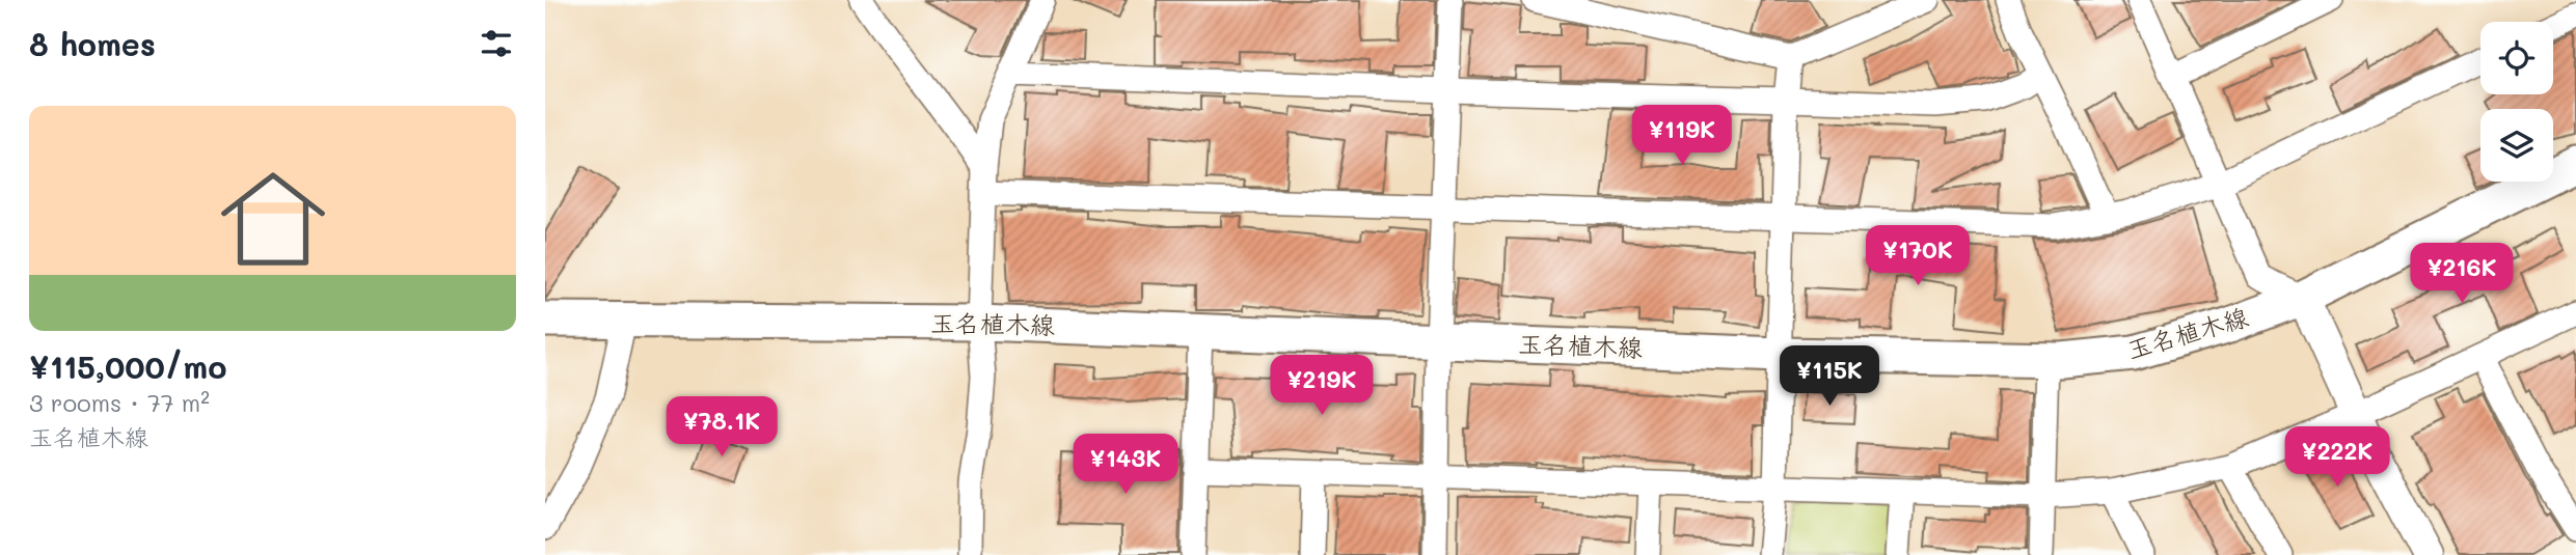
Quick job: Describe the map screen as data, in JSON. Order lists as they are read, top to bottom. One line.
{"streets":{"main road":["玉名植木線"]},"page":{"heading":"8 homes","list":[{"name":"¥115,000/mo","note":"3 rooms · 77 m² · 玉名植木線"}],"price":["¥119K","¥170K","¥216K","¥115K","¥219K","¥78.1K","¥222K","¥143K"]}}
